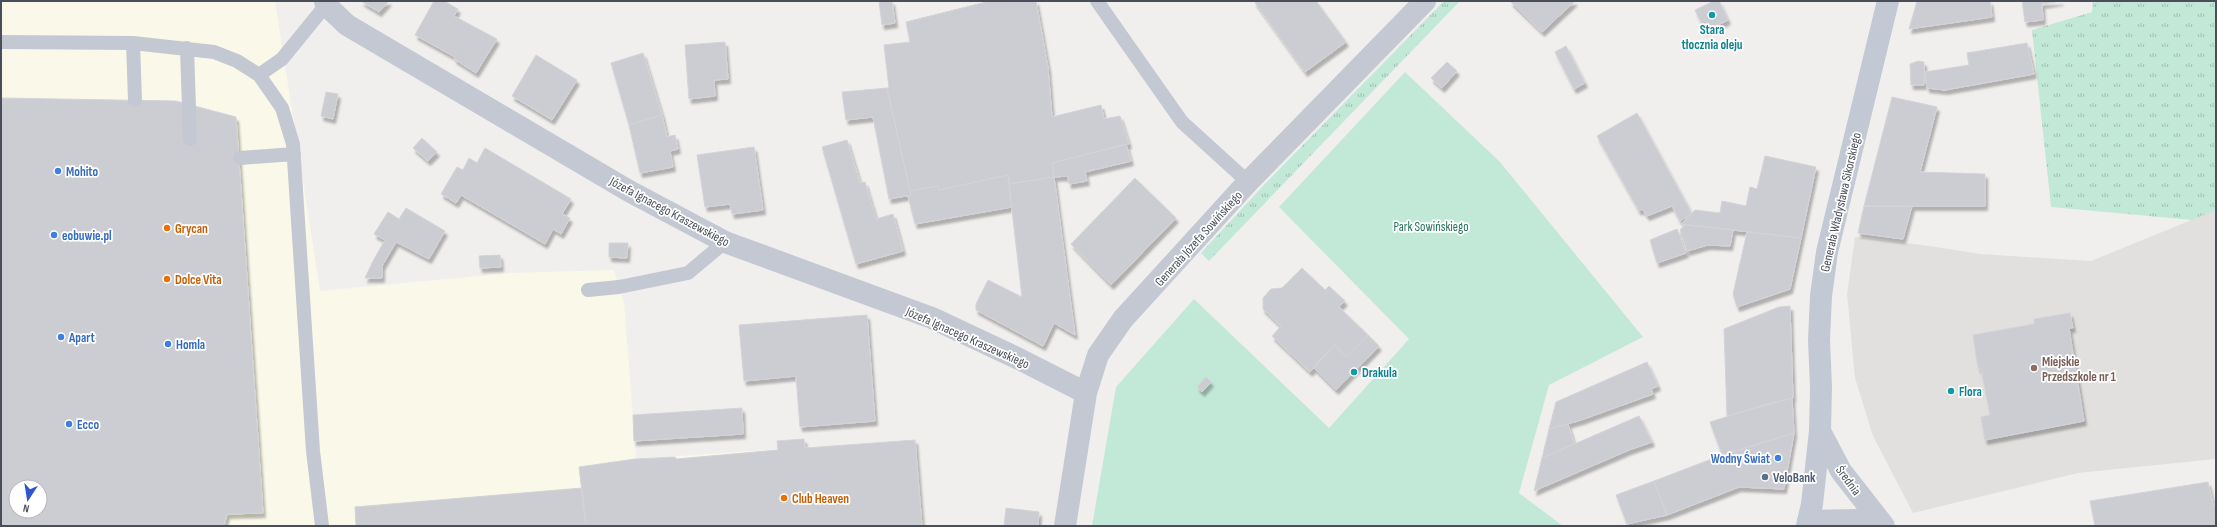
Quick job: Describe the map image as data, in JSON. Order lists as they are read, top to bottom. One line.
{"streets":{"main road":["Generała Władysława Sikorskiego"],"street":["Józefa Ignacego Kraszewskiego","Generała Józefa Sowińskiego","Średnia"]},"crossings":[["Generała Władysława Sikorskiego","Średnia"],["Józefa Ignacego Kraszewskiego","Generała Józefa Sowińskiego"]],"parks":["Park Sowińskiego"],"places":["Stara tłocznia oleju","Mohito","Grycan","eobuwie.pl","Dolce Vita","Apart","Homla","Miejskie Przedszkole nr 1","Drakula","Flora","Ecco","Wodny Świat","VeloBank","Club Heaven"],"north":"bottom"}
